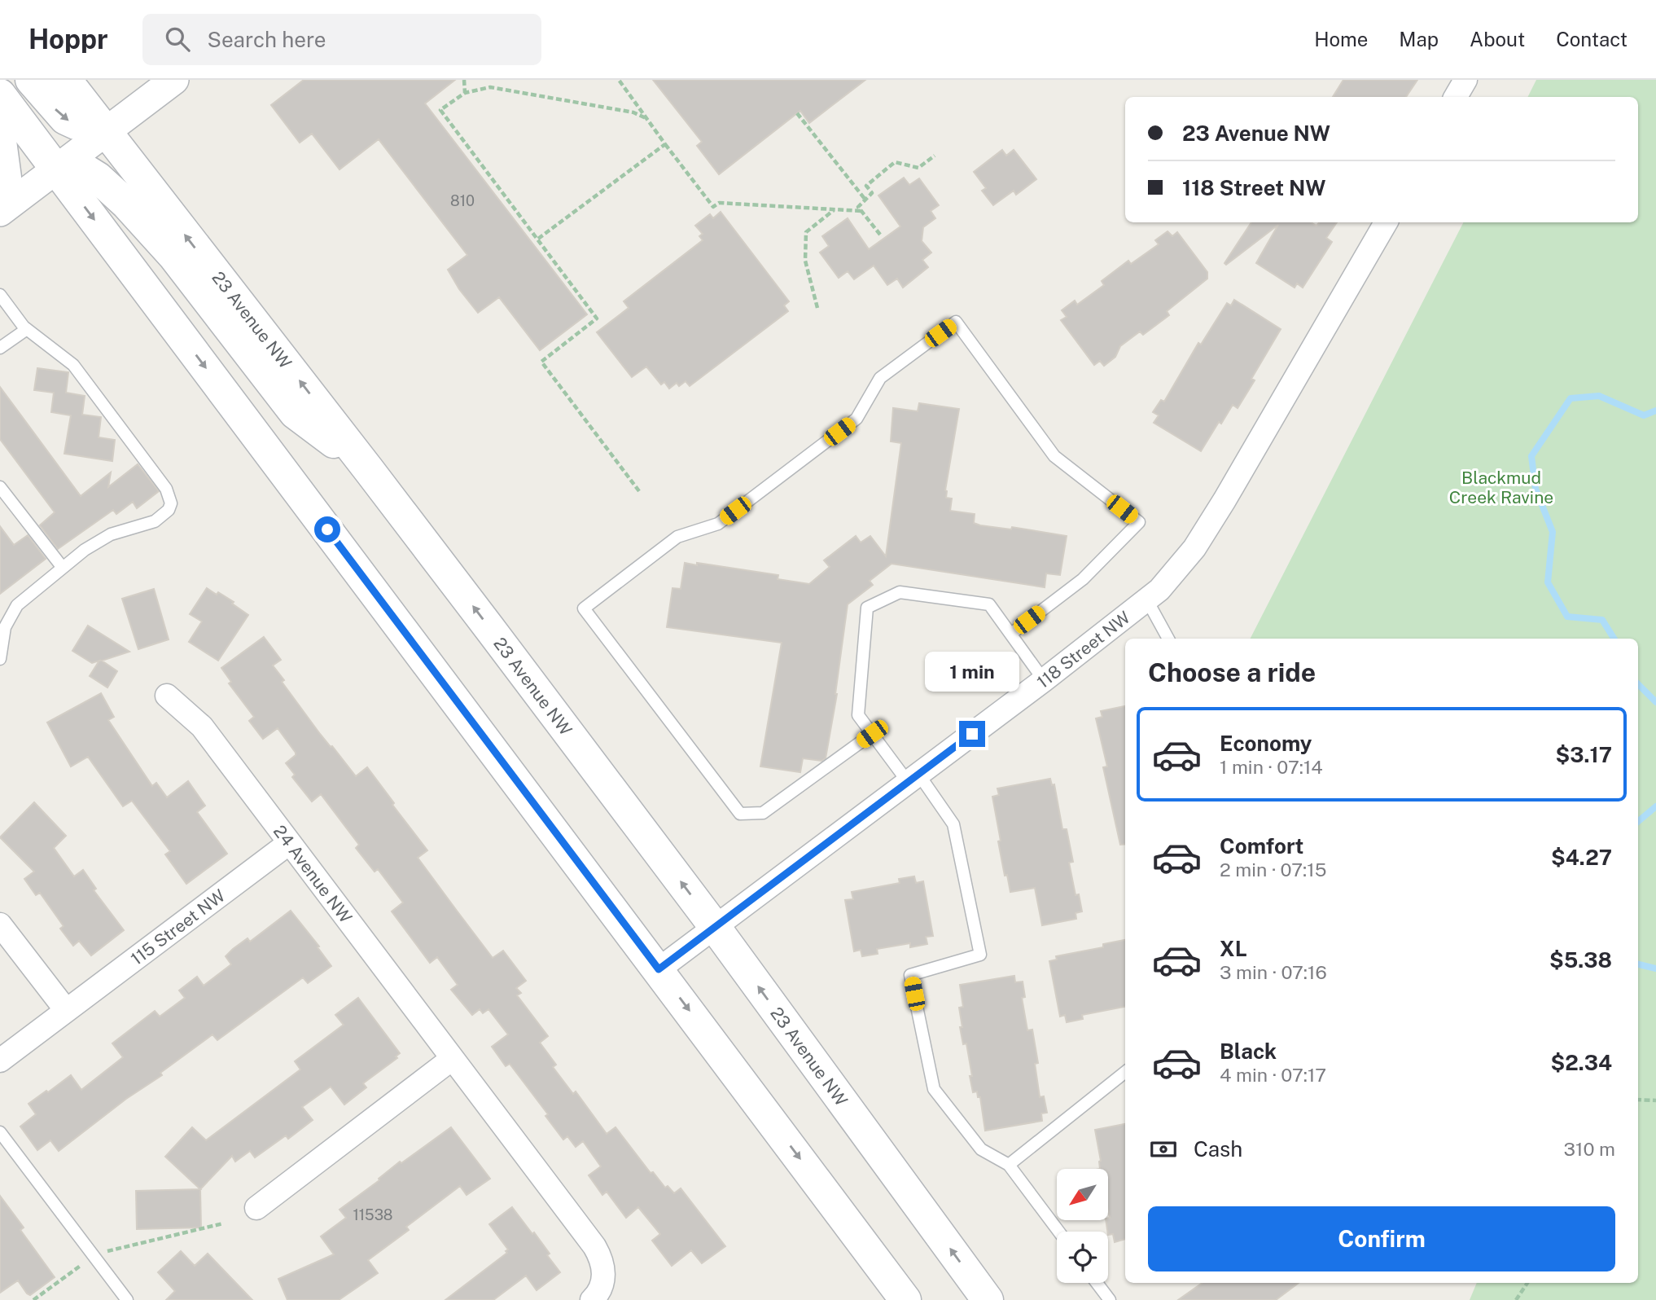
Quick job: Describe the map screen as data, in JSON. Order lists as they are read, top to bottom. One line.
{"streets":{"main road":["23 Avenue NW"],"street":["118 Street NW","24 Avenue NW","115 Street NW"]},"crossings":[["23 Avenue NW","118 Street NW"],["24 Avenue NW","115 Street NW"]],"parks":["Blackmud Creek Ravine"],"house_numbers":["810","11538"],"north":"bottom left","page":{"header":"Hoppr","search":"Search here","nav":["Home","Map","About","Contact"],"banner":["23 Avenue NW","118 Street NW"],"heading":"Choose a ride","bubble":"1 min","list":[{"name":"Economy","note":"1 min · 07:14","value":"$3.17"},{"name":"Comfort","note":"2 min · 07:15","value":"$4.27"},{"name":"XL","note":"3 min · 07:16","value":"$5.38"},{"name":"Black","note":"4 min · 07:17","value":"$2.34"}],"pay":["Cash","310 m"],"buttons":"Confirm"}}
